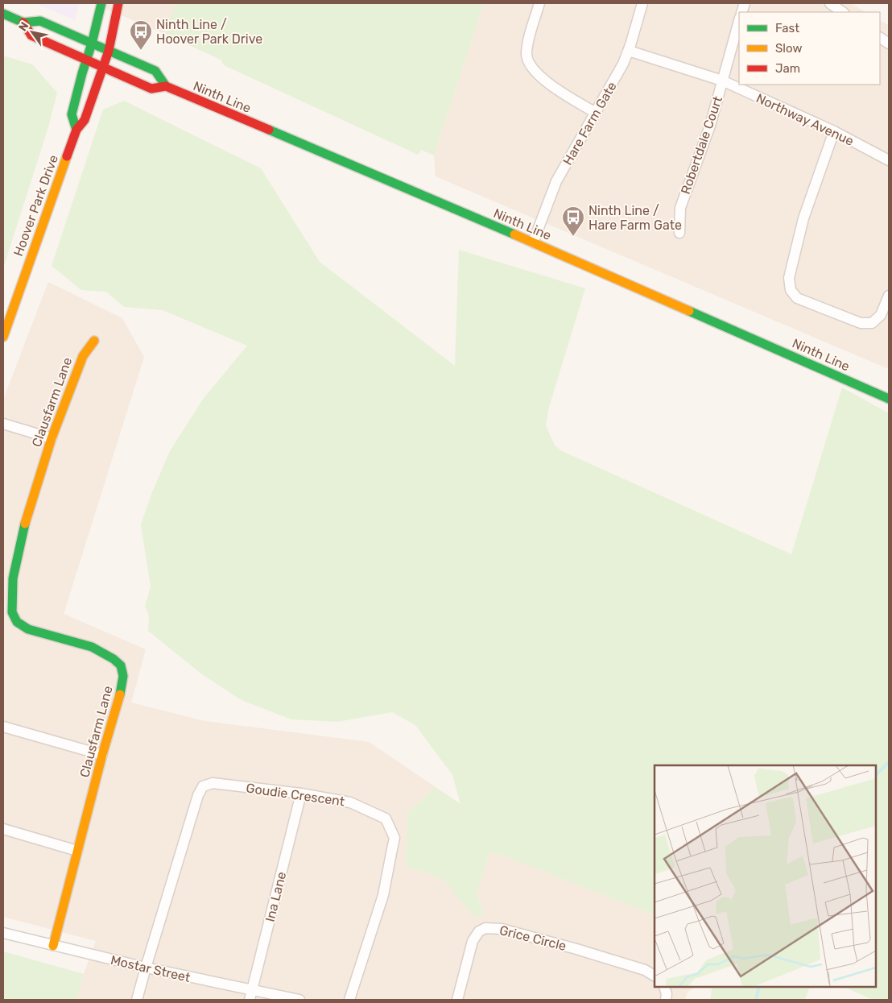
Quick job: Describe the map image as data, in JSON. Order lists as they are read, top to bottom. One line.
{"streets":{"street":["Ninth Line","Northway Avenue","Hare Farm Gate","Robertdale Court","Hoover Park Drive","Clausfarm Lane","Goudie Crescent","Ina Lane","Grice Circle","Mostar Street"]},"crossings":[["Ninth Line","Hare Farm Gate"],["Ninth Line","Hoover Park Drive"],["Northway Avenue","Hare Farm Gate"],["Northway Avenue","Robertdale Court"],["Clausfarm Lane","Mostar Street"],["Goudie Crescent","Ina Lane"],["Goudie Crescent","Mostar Street"],["Ina Lane","Mostar Street"]],"places":{"bus stop":["Ninth Line / Hoover Park Drive","Ninth Line / Hare Farm Gate"]},"legend":["Fast","Slow","Jam"],"north":"top left"}
